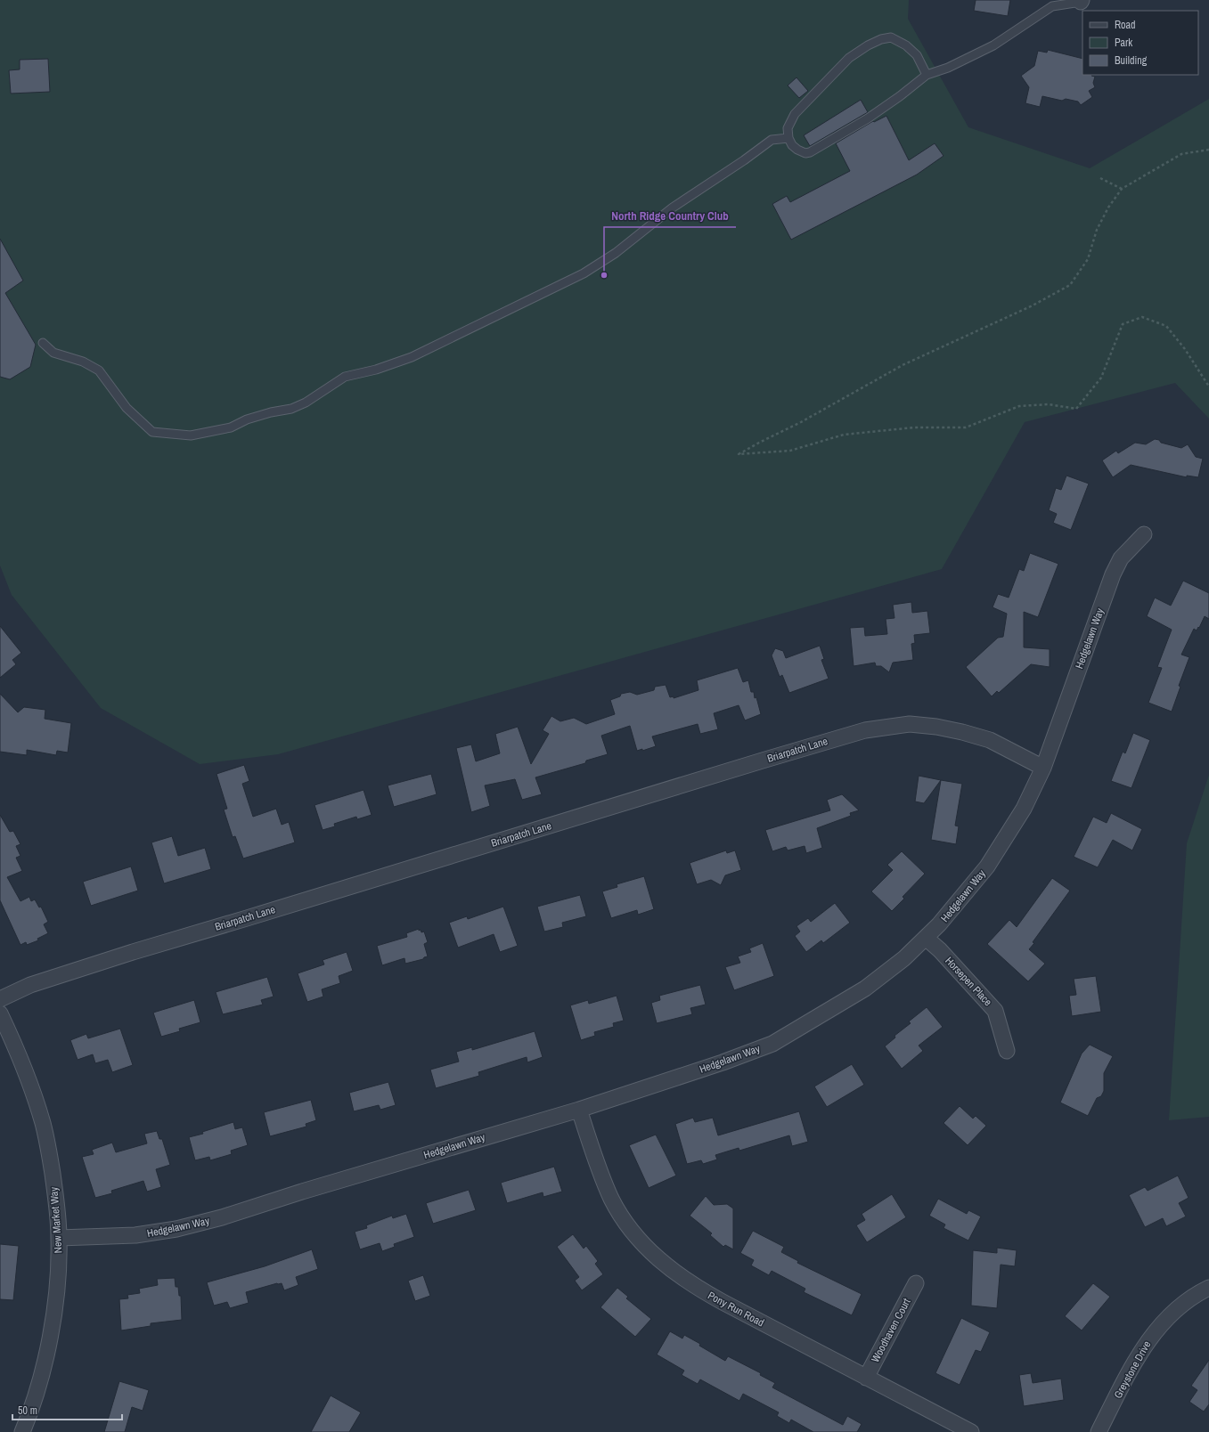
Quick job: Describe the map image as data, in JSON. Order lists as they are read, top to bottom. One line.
{"streets":{"street":["Hedgelawn Way","Briarpatch Lane","Horsepen Place","New Market Way","Pony Run Road","Woodhaven Court","Greystone Drive"]},"crossings":[["Hedgelawn Way","Briarpatch Lane"],["Hedgelawn Way","Horsepen Place"],["Hedgelawn Way","New Market Way"],["Hedgelawn Way","Pony Run Road"],["Pony Run Road","Woodhaven Court"]],"places":["North Ridge Country Club"],"legend":["Road","Park","Building"],"scale_bar":"50 m"}
